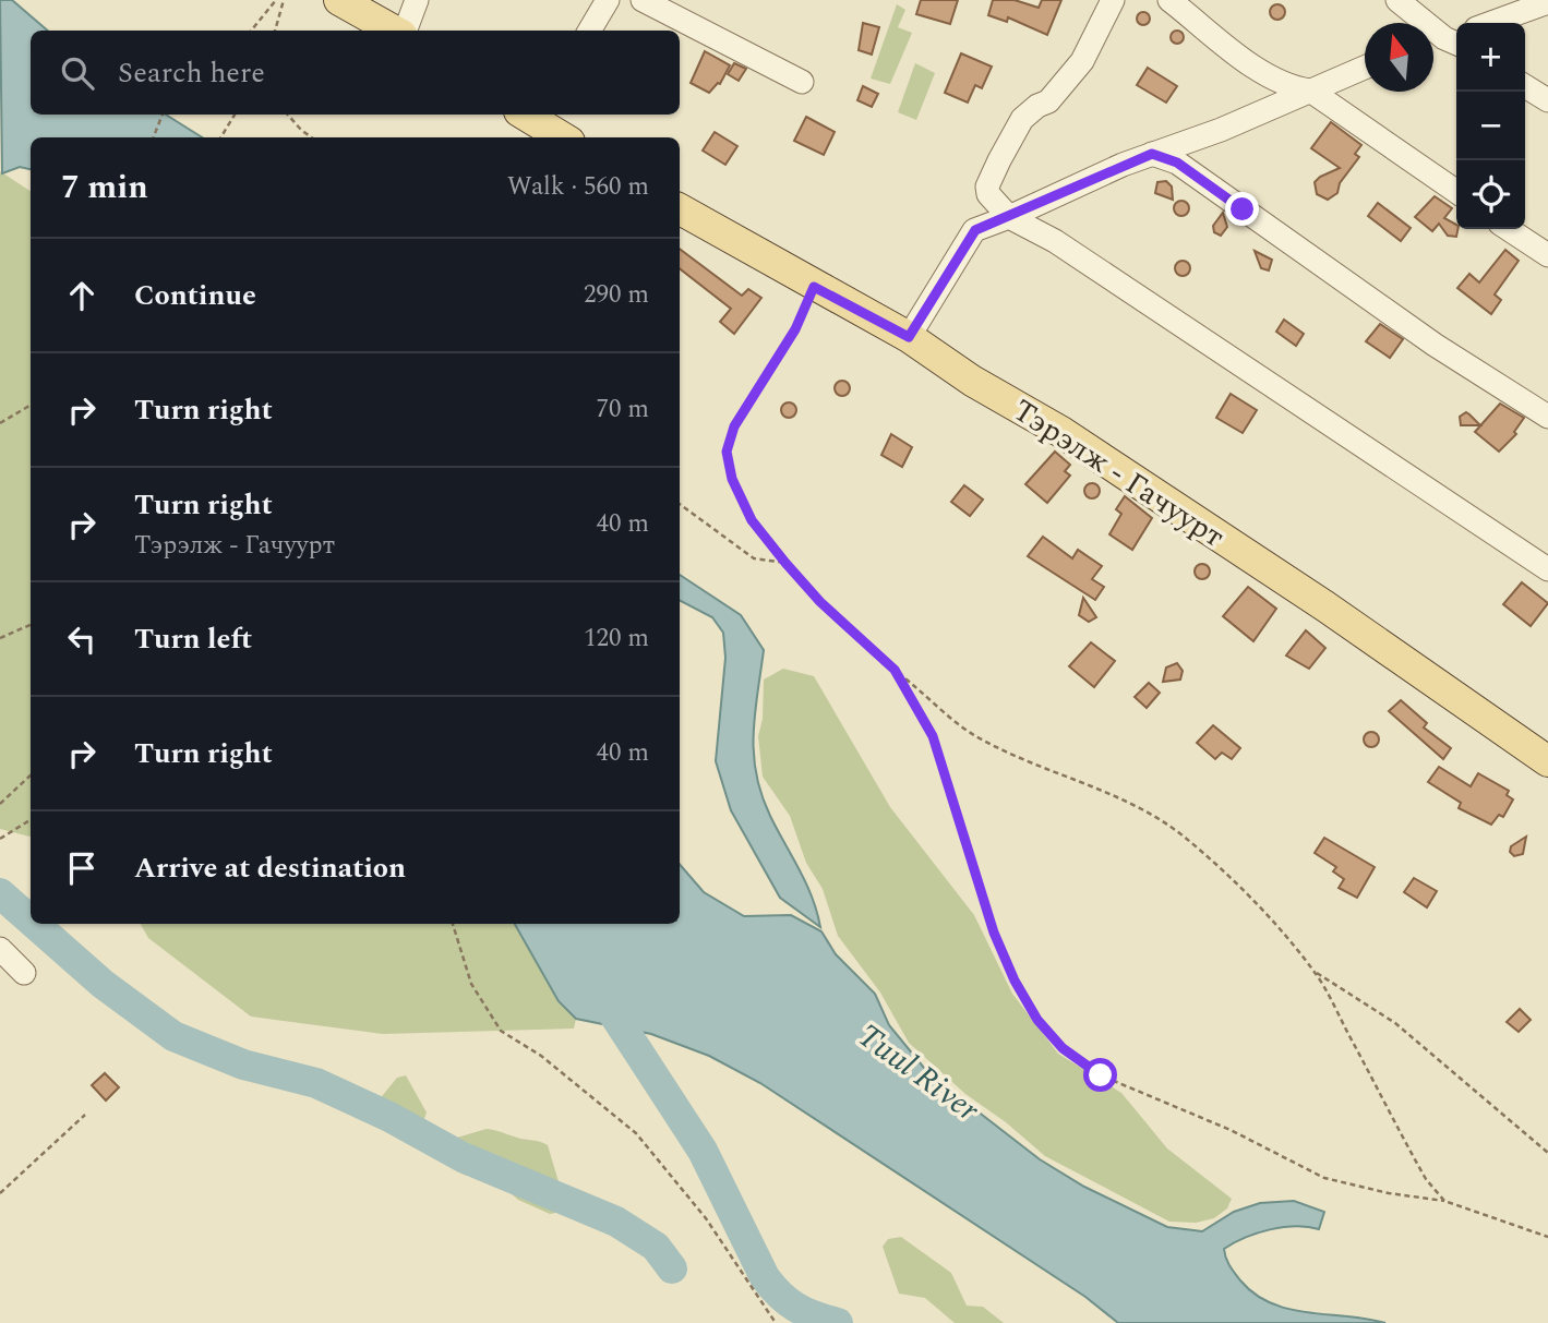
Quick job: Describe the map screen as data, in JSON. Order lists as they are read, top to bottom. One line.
{"streets":{"main road":["Тэрэлж - Гачуурт"]},"water":["Tuul River"],"north":"top","page":{"map_buttons":["+","−"],"search":"Search here","heading":["7 min","Walk · 560 m"],"list":[["Continue","290 m"],["Turn right","70 m"],["Turn right","Тэрэлж - Гачуурт","40 m"],["Turn left","120 m"],["Turn right","40 m"],"Arrive at destination"]}}
